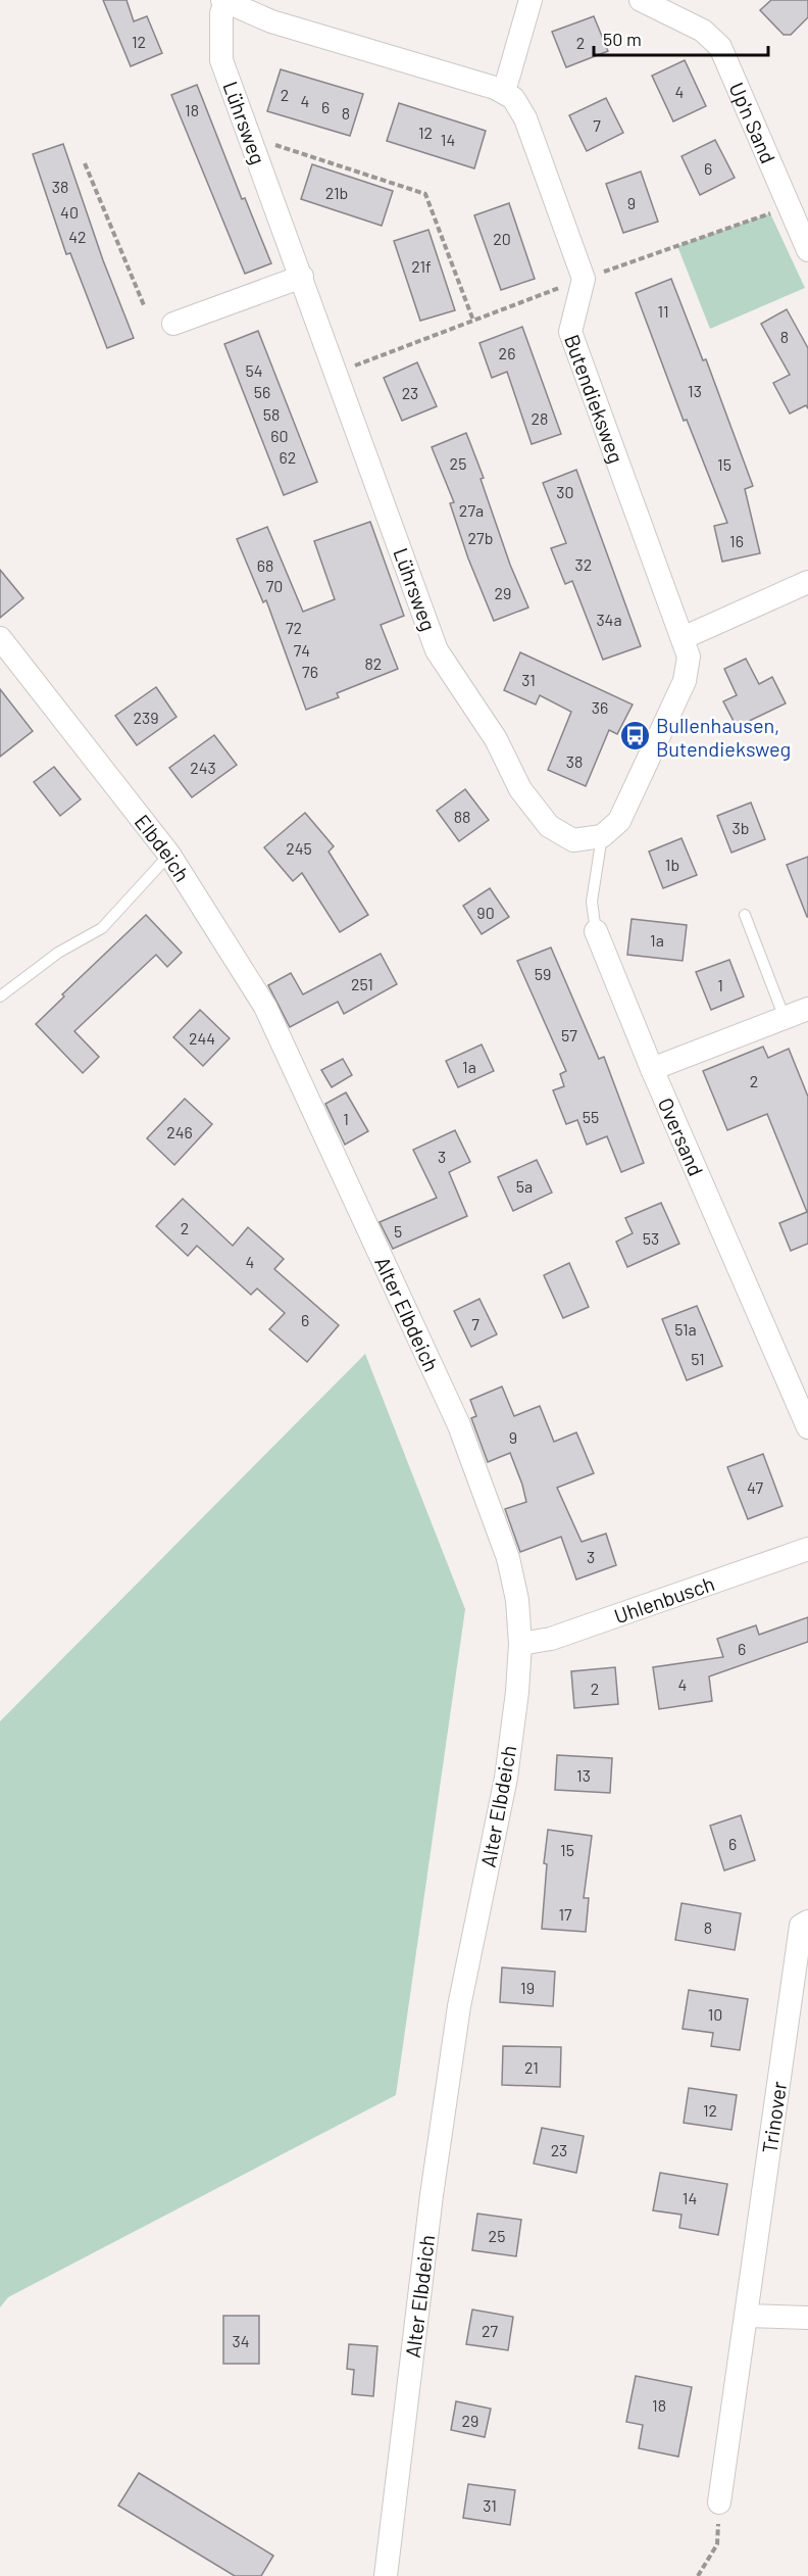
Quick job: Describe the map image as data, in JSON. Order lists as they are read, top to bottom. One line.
{"streets":{"street":["Lührsweg","Up'n Sand","Butendieksweg","Elbdeich","Oversand","Alter Elbdeich","Uhlenbusch","Trinover"]},"crossings":[["Lührsweg","Butendieksweg"],["Lührsweg","Oversand"],["Butendieksweg","Oversand"],["Elbdeich","Alter Elbdeich"],["Alter Elbdeich","Uhlenbusch"]],"places":{"bus stop":["Bullenhausen, Butendieksweg"]},"house_numbers":["12","2","4","2","4","6","18","8","7","12","14","6","38","21b","9","40","42","20","21f","11","8","26","54","13","56","23","58","28","60","62","25","15","30","27a","27b","16","32","68","70","29","34a","72","74","82","76","31","36","239","38","243","88","3b","245","1b","90","1a","59","251","1","57","244","1a","2","55","1","246","3","5a","2","5","53","4","6","7","51a","51","9","47","3","6","4","2","13","6","15","17","8","19","10","21","12","23","14","25","27","34","18","29","31"],"scale_bar":"50 m"}
